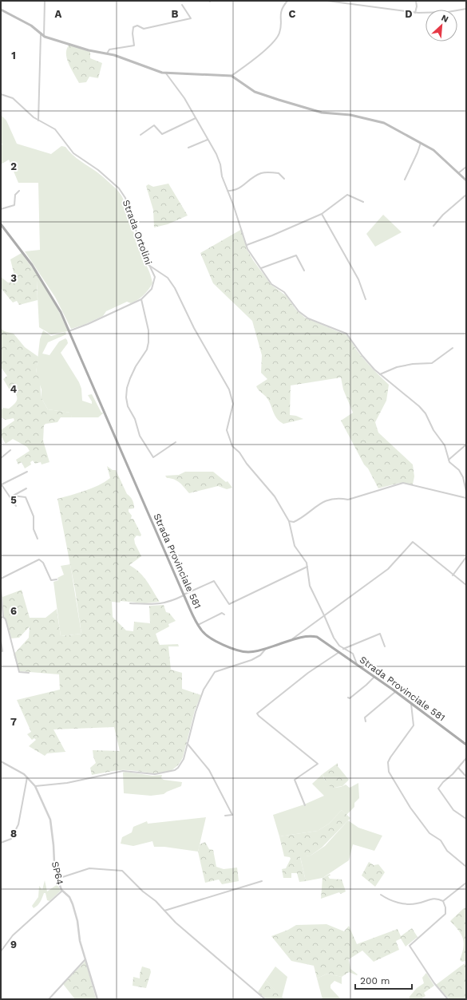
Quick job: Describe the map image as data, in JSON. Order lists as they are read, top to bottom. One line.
{"streets":{"main road":["Strada Provinciale 581"],"street":["Strada Ortolini","SP64"]},"crossings":[["Strada Ortolini","Strada Provinciale 581"]],"scale_bar":"200 m","north":"top right","grid":{"columns":["A","B","C","D"],"rows":["1","2","3","4","5","6","7","8","9"]}}
